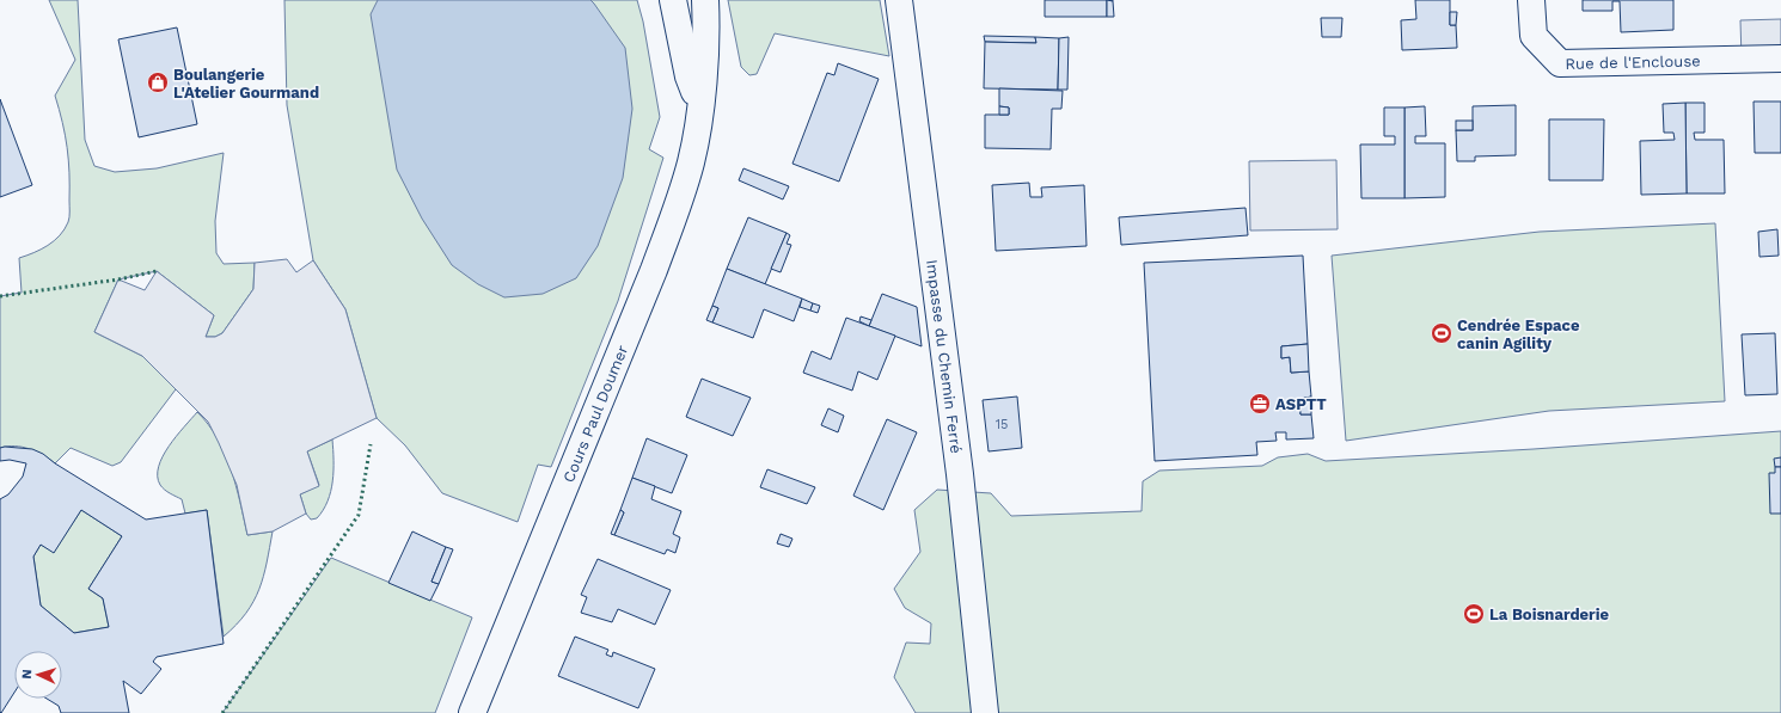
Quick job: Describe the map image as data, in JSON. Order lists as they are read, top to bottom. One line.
{"streets":{"street":["Rue de l'Enclouse","Impasse du Chemin Ferré","Cours Paul Doumer"]},"places":{"shop":["Boulangerie L'Atelier Gourmand"],"sports":["Cendrée Espace canin Agility","La Boisnarderie"],"office":["ASPTT"]},"house_numbers":["15"],"north":"left"}
